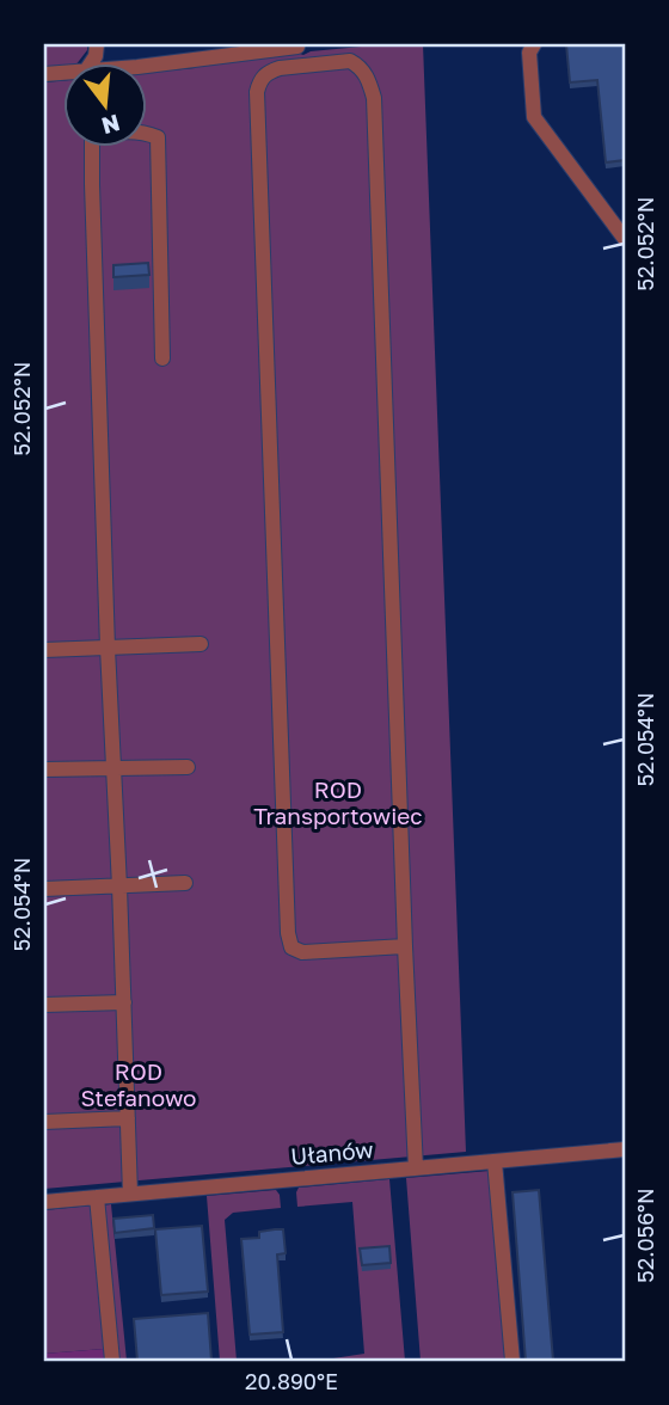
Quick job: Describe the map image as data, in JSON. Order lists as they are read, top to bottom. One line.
{"streets":{"street":["Ułanów"]},"parks":["ROD Transportowiec","ROD Stefanowo"],"north":"bottom","coordinates":["52.052°N","52.054°N","52.056°N","20.890°E"]}
